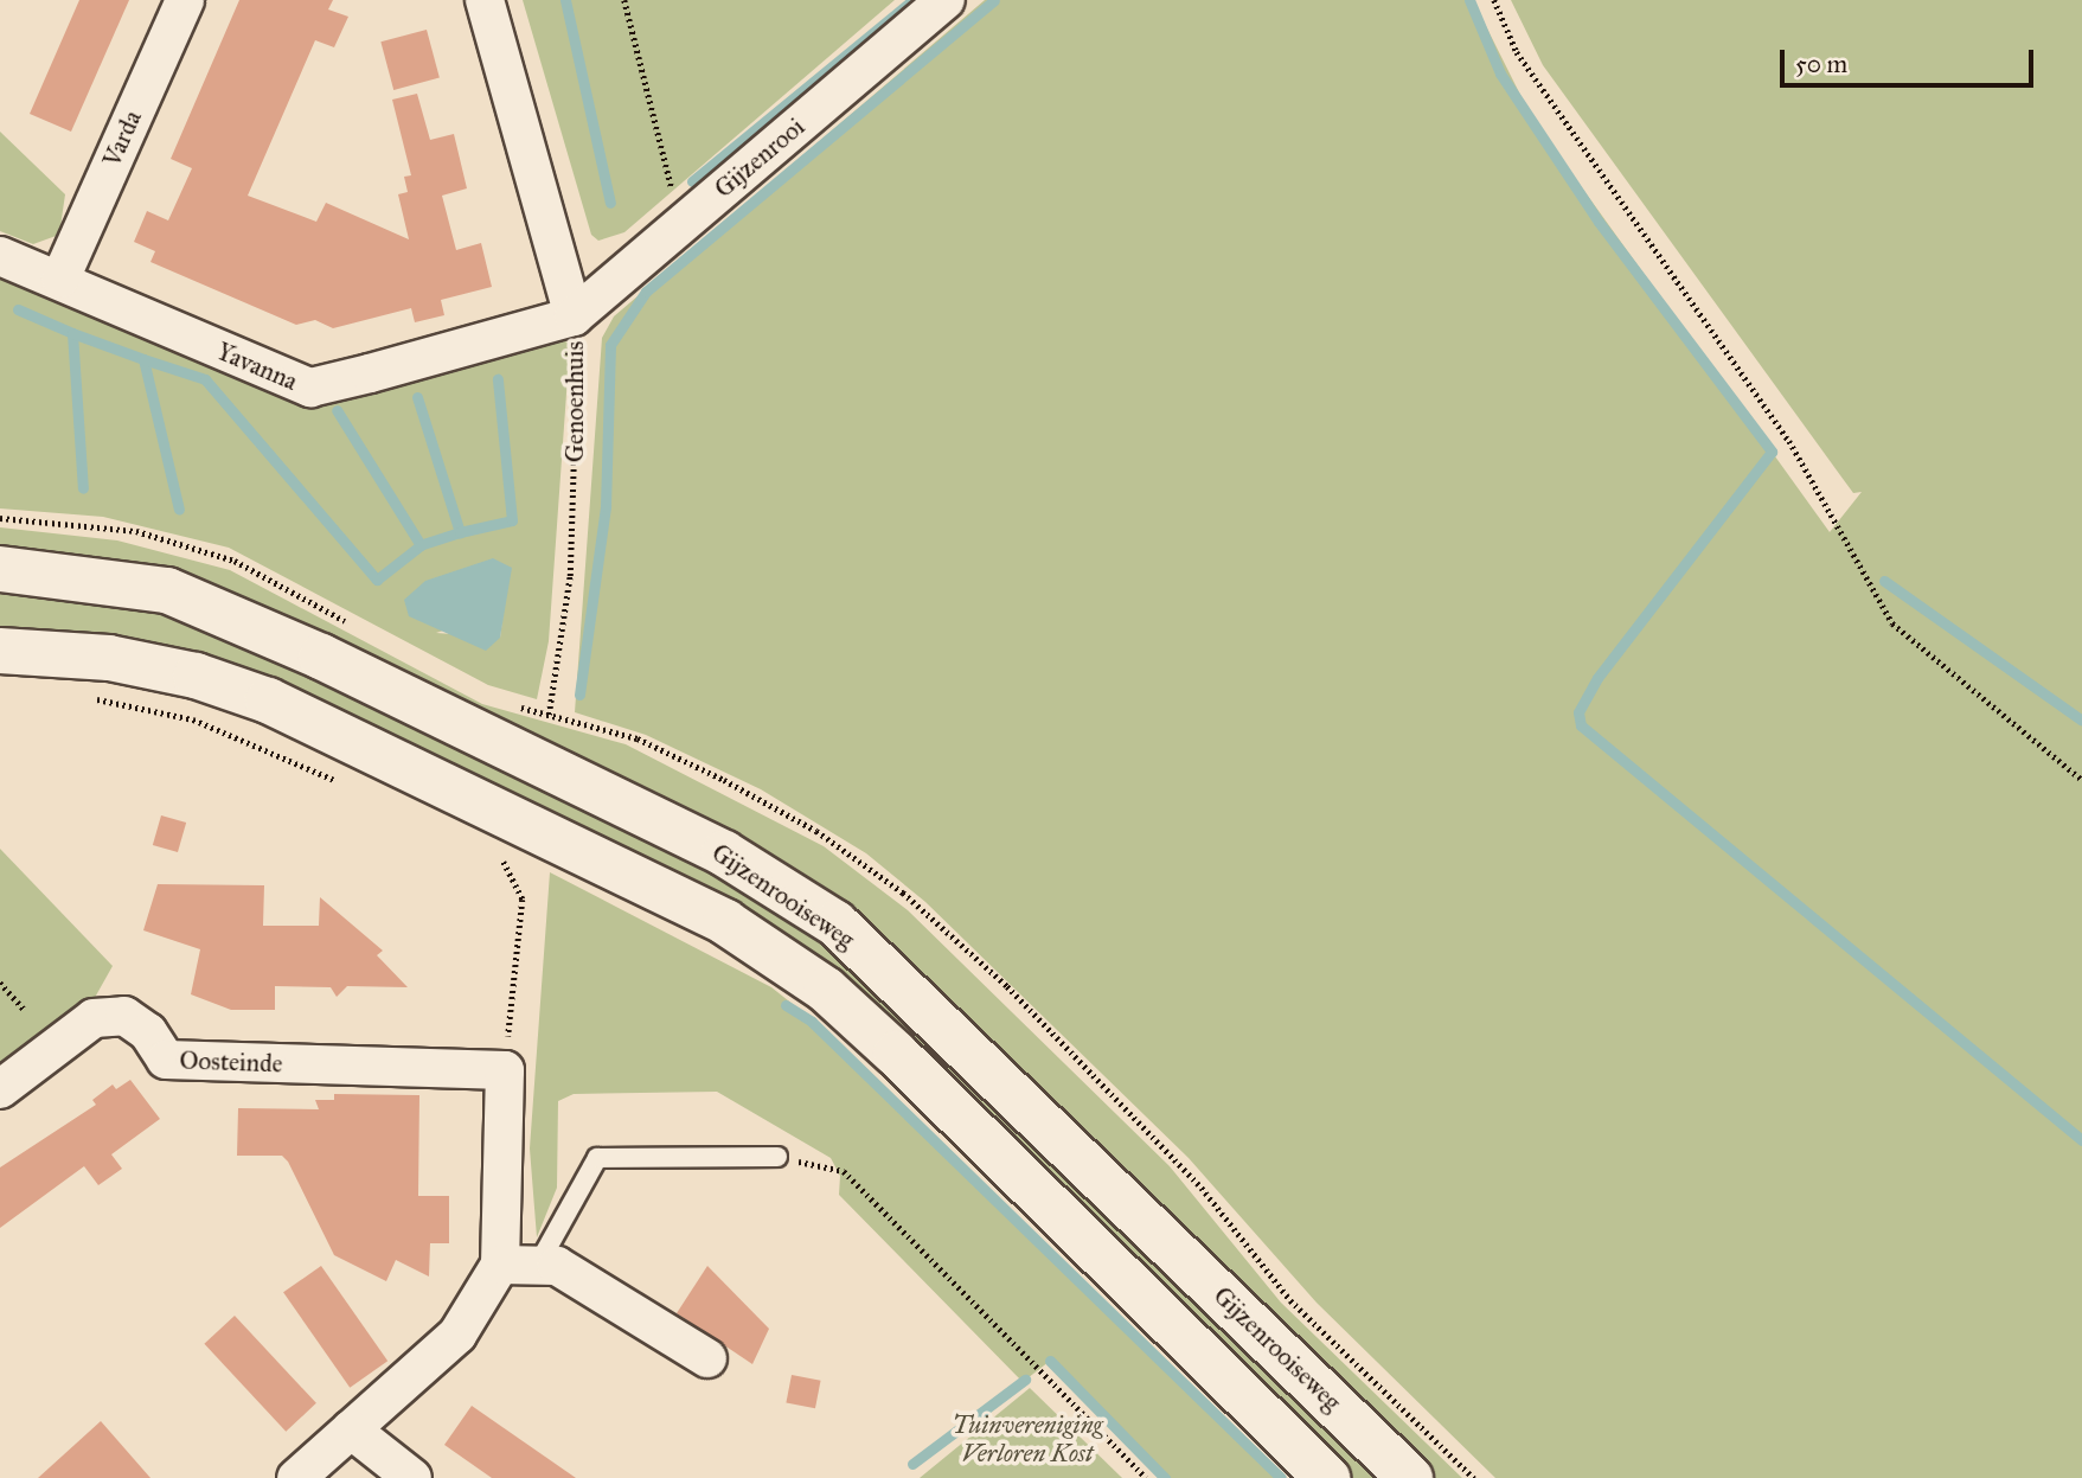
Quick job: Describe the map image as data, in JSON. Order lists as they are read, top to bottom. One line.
{"streets":{"main road":["Gijzenrooiseweg"],"street":["Varda","Gijzenrooi","Yavanna","Genoenhuis","Oosteinde"]},"crossings":[["Varda","Yavanna"],["Gijzenrooi","Yavanna"],["Gijzenrooi","Genoenhuis"],["Yavanna","Genoenhuis"]],"parks":["Tuinvereniging Verloren Kost"],"scale_bar":"50 m"}
